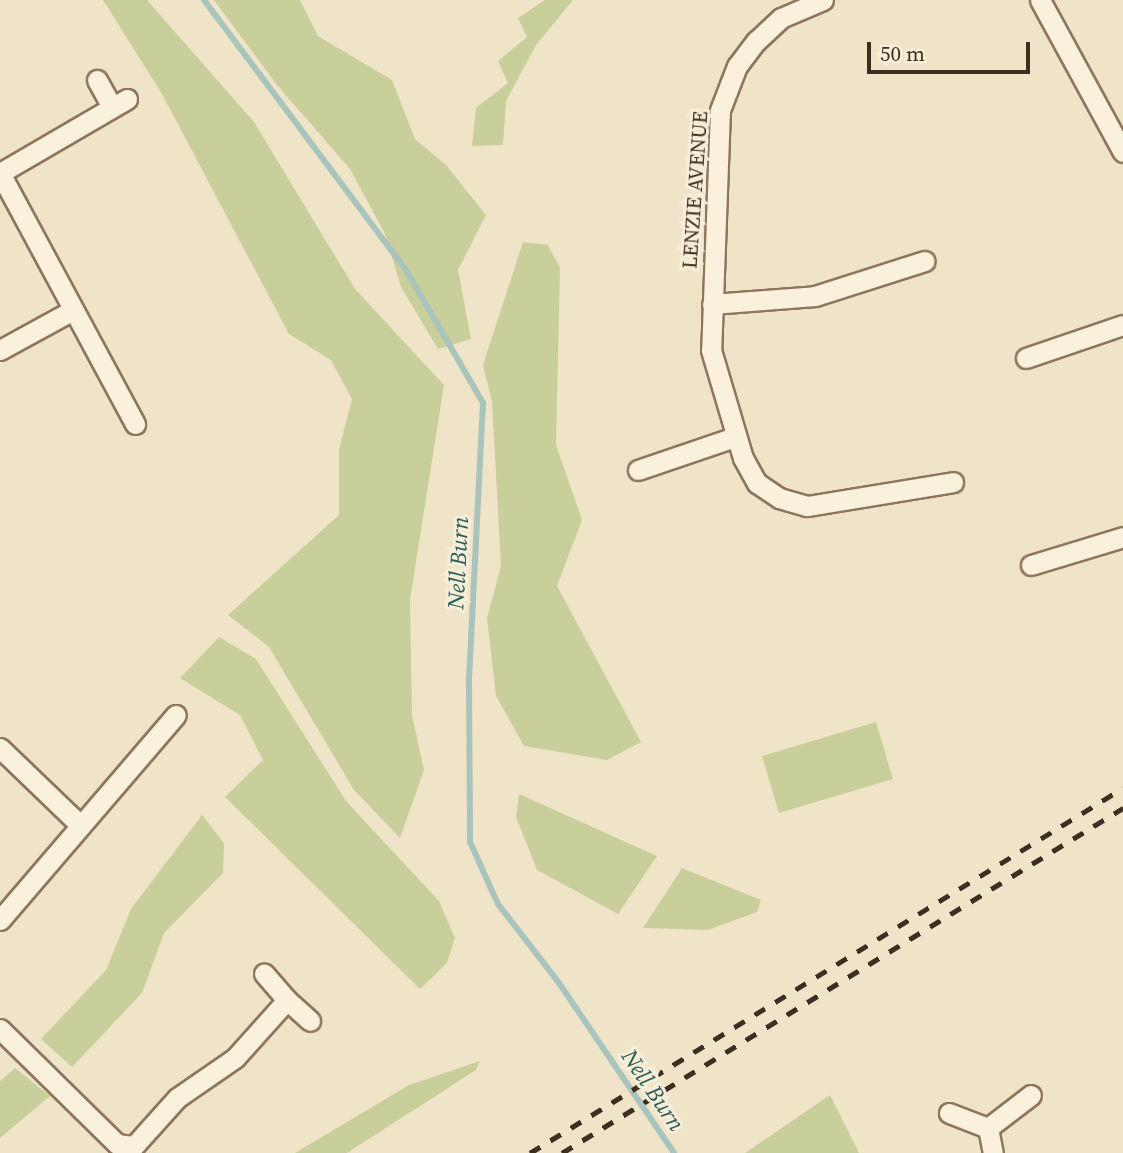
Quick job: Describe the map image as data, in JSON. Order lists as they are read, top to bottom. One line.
{"streets":{"street":["LENZIE AVENUE"]},"water":["Nell Burn"],"scale_bar":"50 m"}
